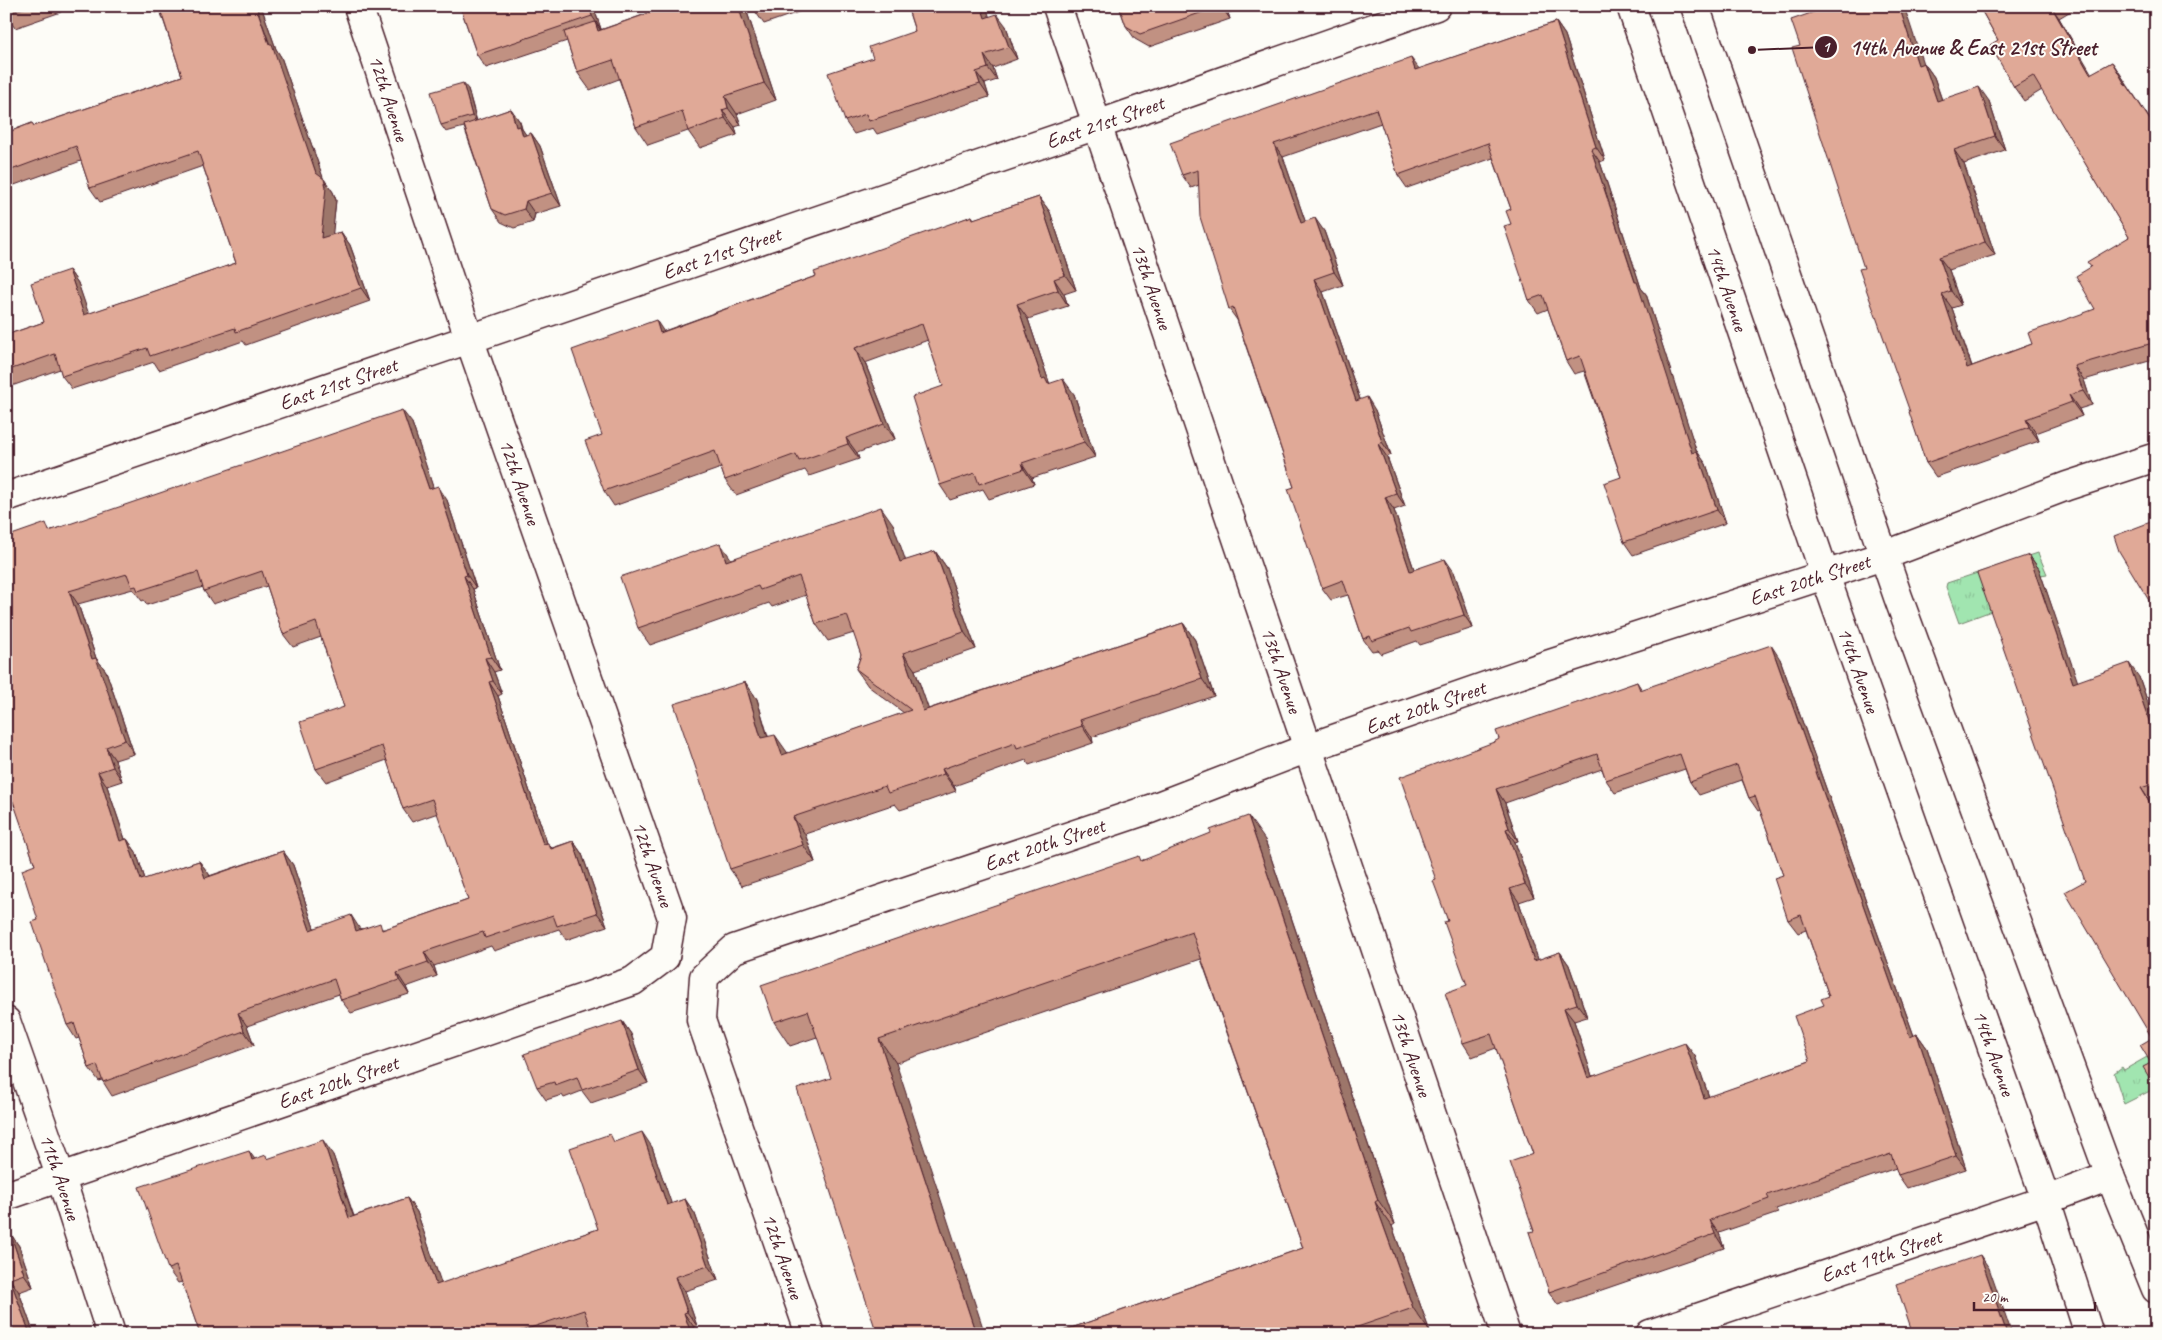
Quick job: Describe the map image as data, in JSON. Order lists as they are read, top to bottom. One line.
{"streets":{"street":["12th Avenue","East 21st Street","13th Avenue","14th Avenue","East 20th Street","11th Avenue","East 19th Street"]},"crossings":[["12th Avenue","East 21st Street"],["12th Avenue","East 20th Street"],["East 21st Street","13th Avenue"],["13th Avenue","East 20th Street"],["14th Avenue","East 20th Street"],["14th Avenue","East 19th Street"],["East 20th Street","11th Avenue"]],"places":["14th Avenue & East 21st Street"],"scale_bar":"20 m"}
